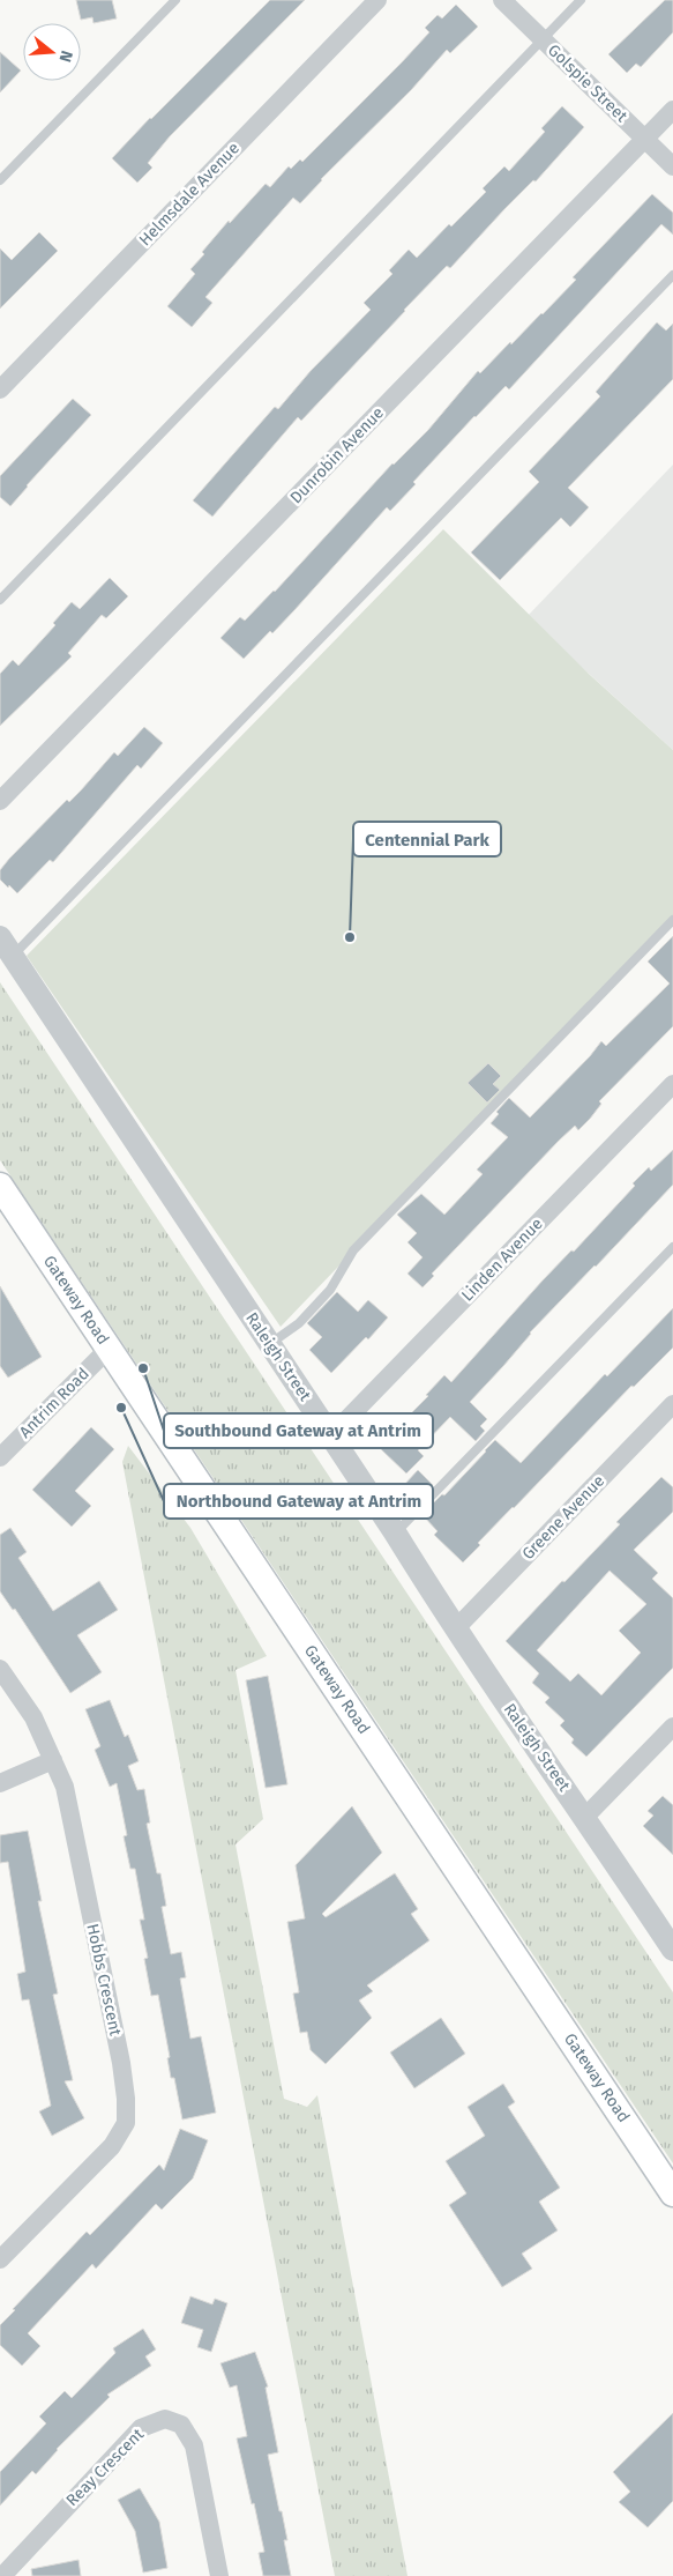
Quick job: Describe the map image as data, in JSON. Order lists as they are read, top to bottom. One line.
{"streets":{"main road":["Gateway Road"],"street":["Golspie Street","Helmsdale Avenue","Dunrobin Avenue","Linden Avenue","Raleigh Street","Antrim Road","Greene Avenue","Hobbs Crescent","Reay Crescent"]},"crossings":[["Golspie Street","Dunrobin Avenue"],["Linden Avenue","Raleigh Street"],["Gateway Road","Antrim Road"],["Raleigh Street","Greene Avenue"]],"places":["Centennial Park","Southbound Gateway at Antrim","Northbound Gateway at Antrim"],"north":"right"}
